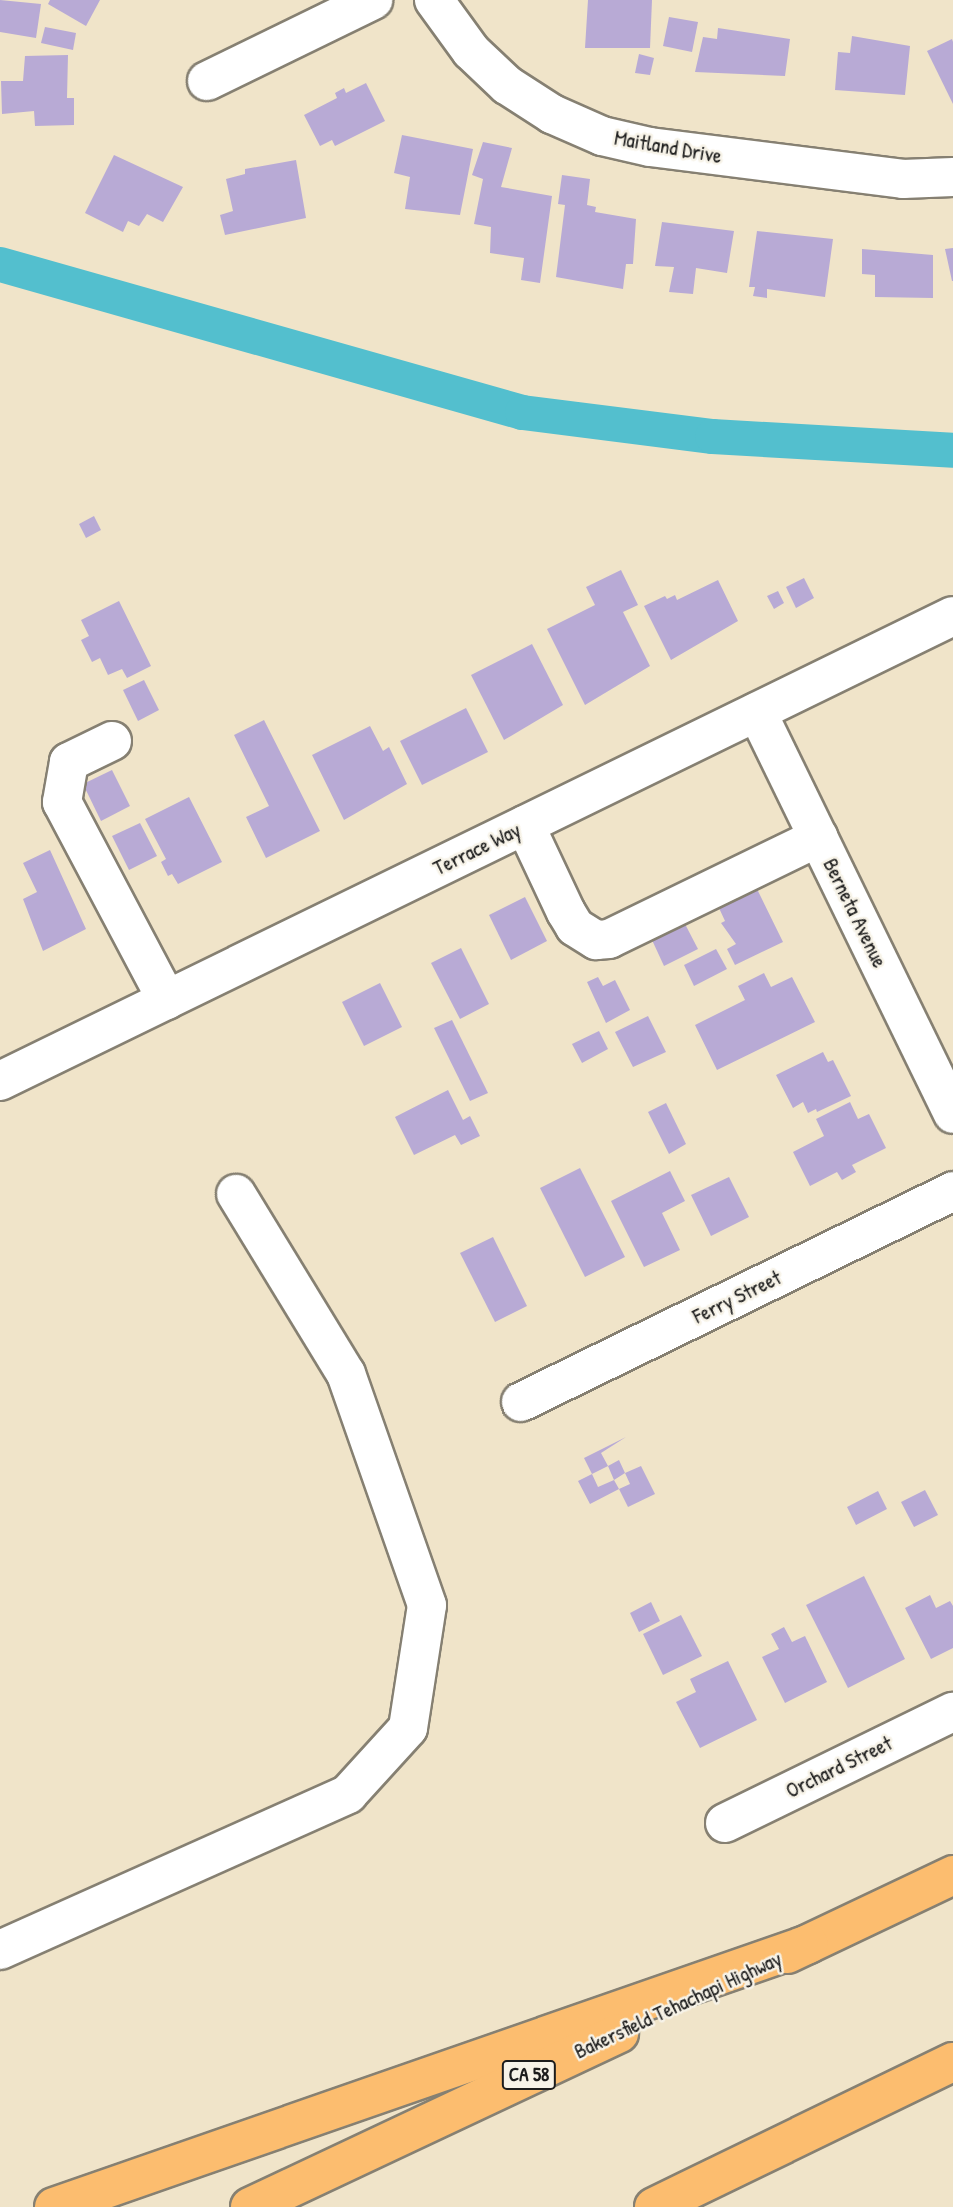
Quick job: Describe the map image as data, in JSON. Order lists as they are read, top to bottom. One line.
{"streets":{"highway":["Bakersfield Tehachapi Highway","CA 58"],"street":["Maitland Drive","Terrace Way","Berneta Avenue","Ferry Street","Orchard Street"]},"crossings":[["Terrace Way","Berneta Avenue"]]}
